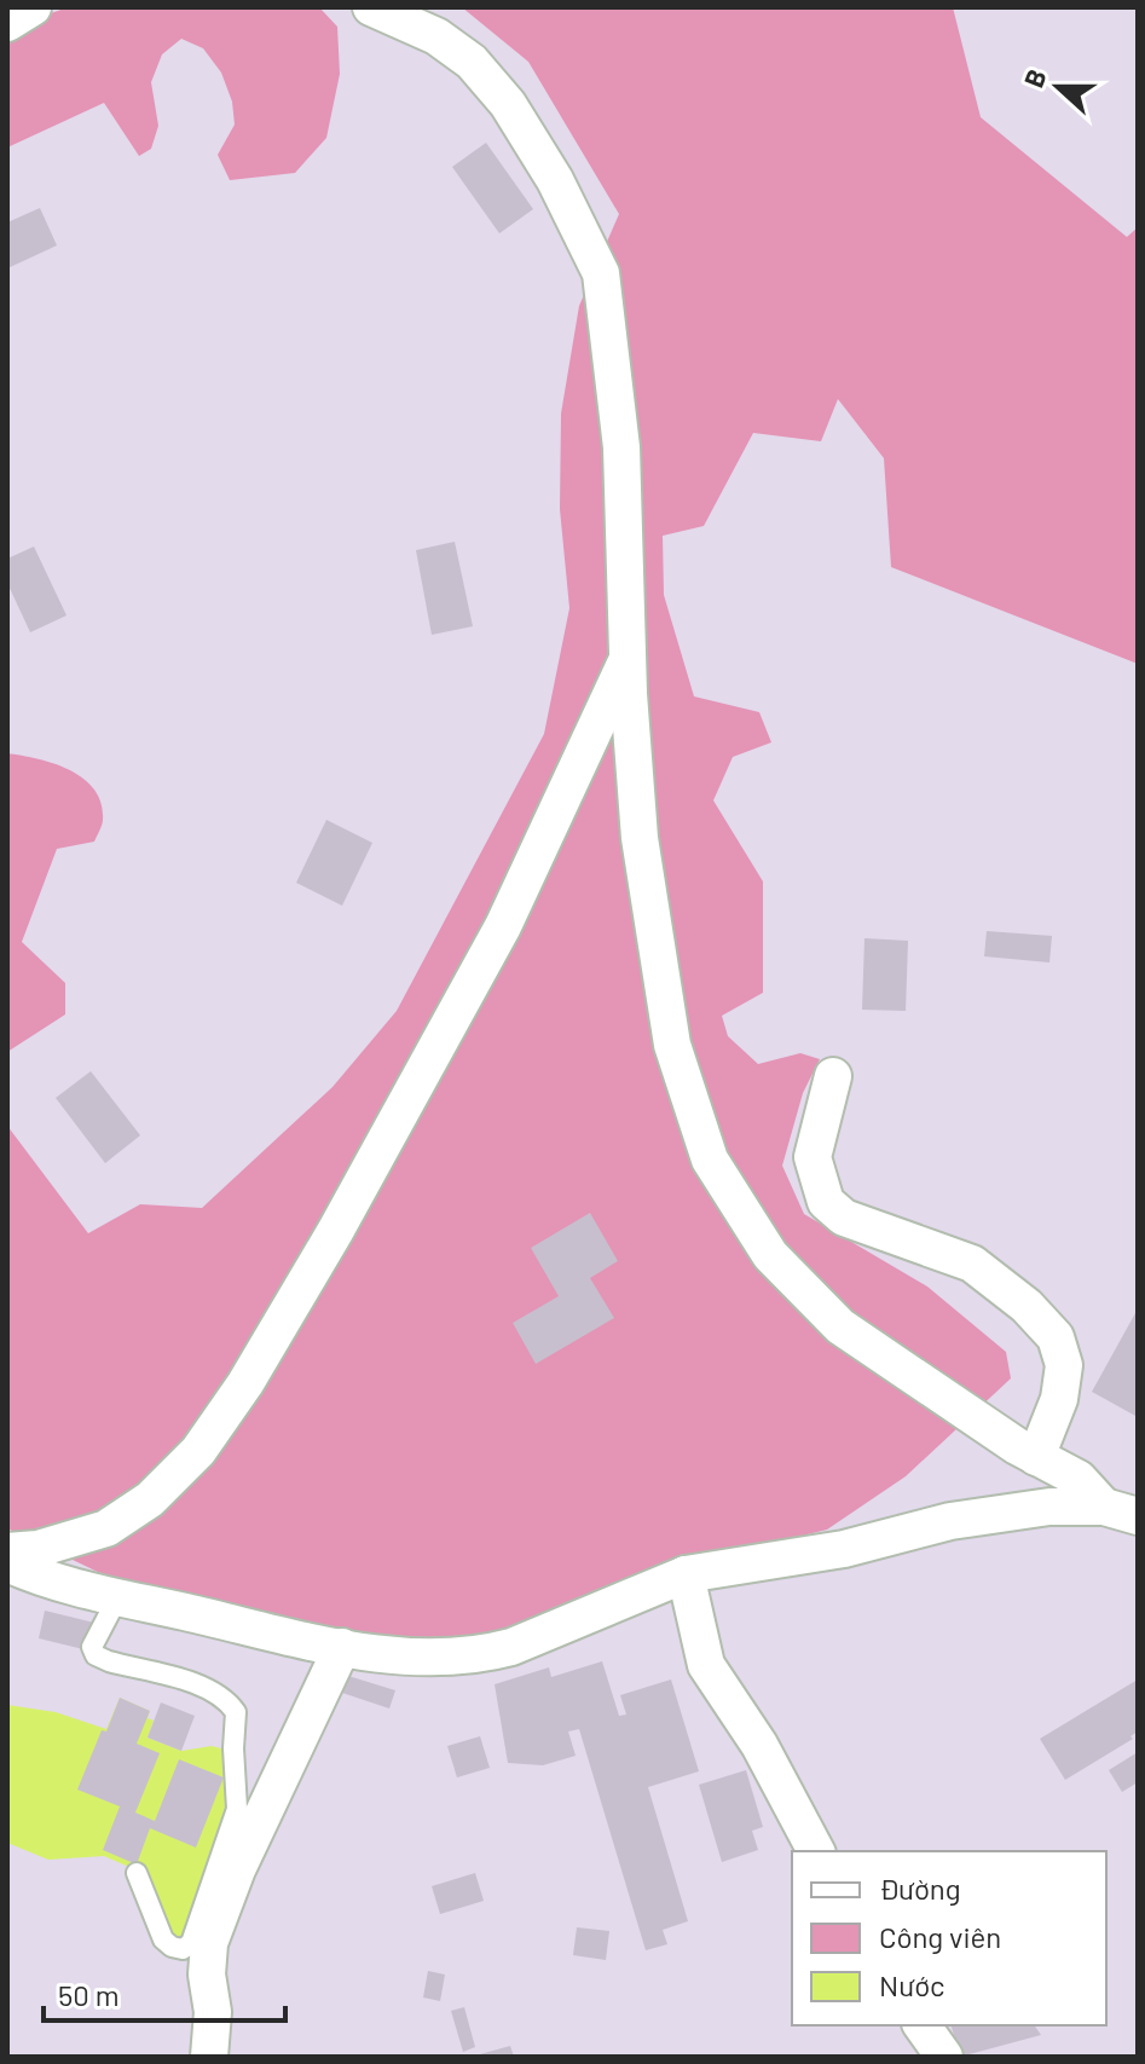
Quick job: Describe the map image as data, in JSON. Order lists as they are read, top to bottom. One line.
{"legend":["Đường","Công viên","Nước"],"scale_bar":"50 m","north":"left"}
